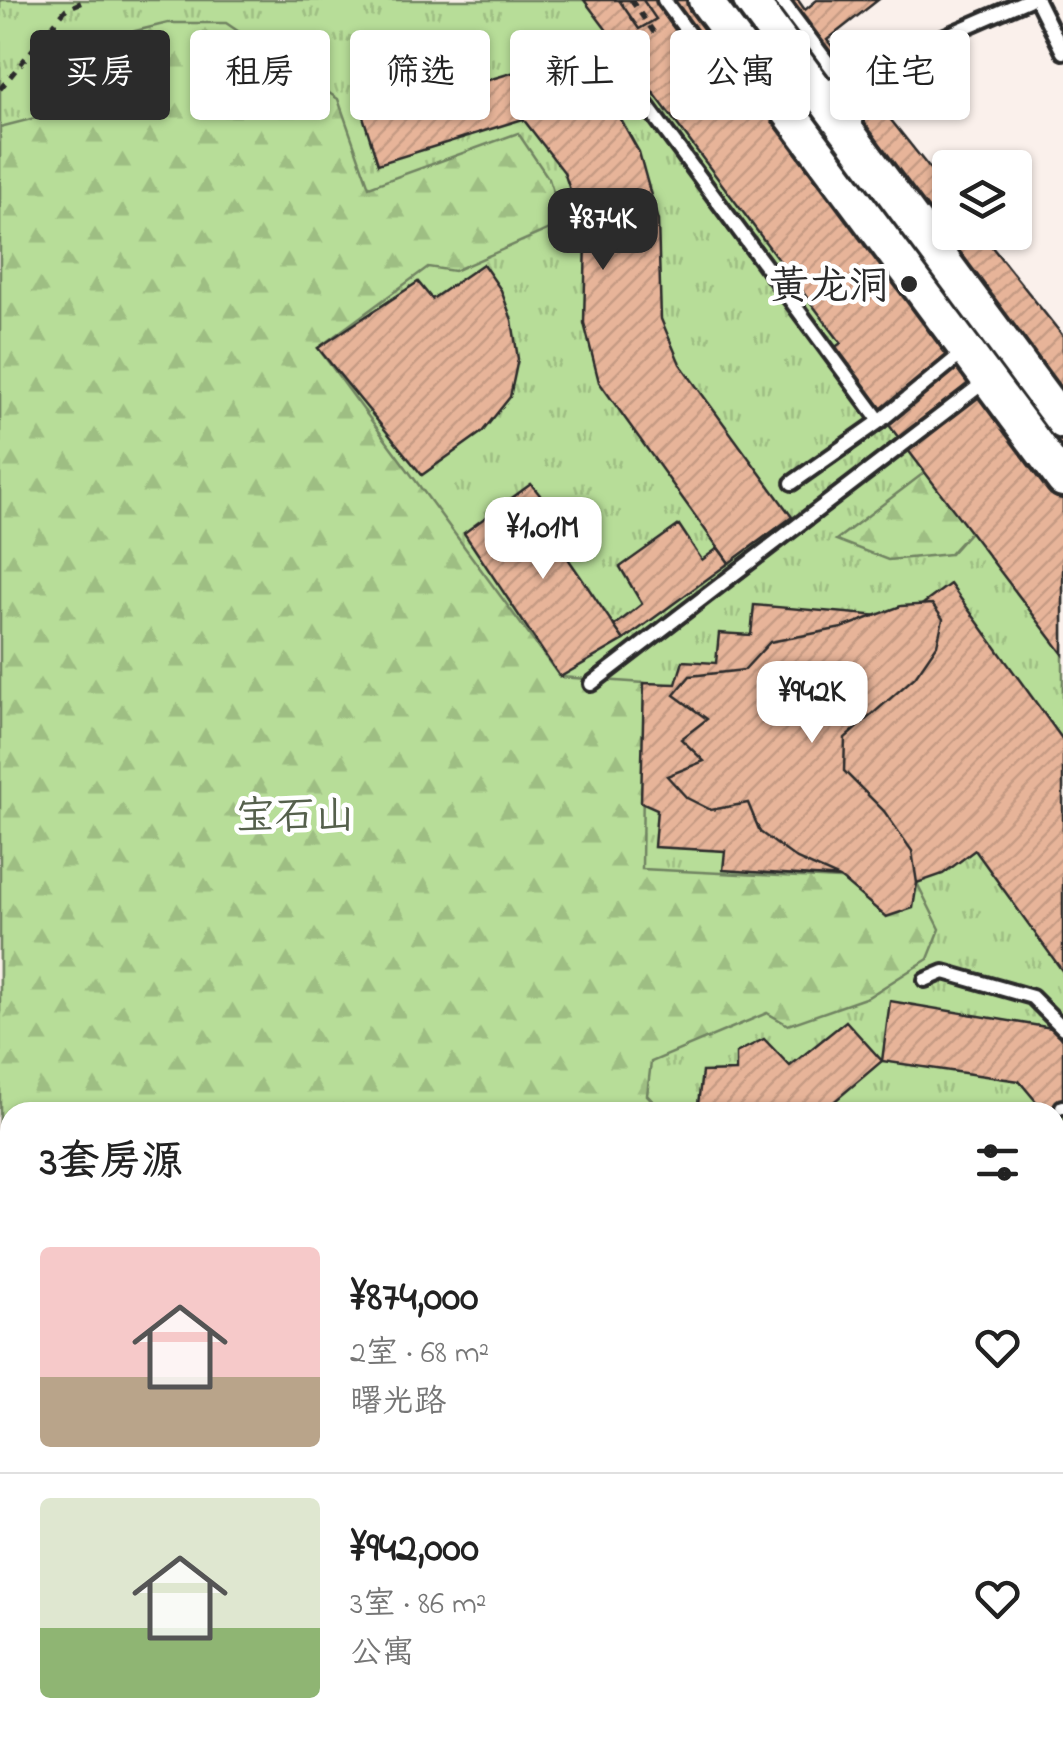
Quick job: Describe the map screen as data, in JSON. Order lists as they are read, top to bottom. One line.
{"parks":["宝石山"],"places":["黄龙洞"],"page":{"chip":["买房","租房","筛选","新上","公寓","住宅"],"price":["¥874K","¥1.01M","¥942K"],"heading":"3套房源","list":[{"name":"¥874,000","note":"2室 · 68 m² · 曙光路"},{"name":"¥942,000","note":"3室 · 86 m² · 公寓"}]}}
